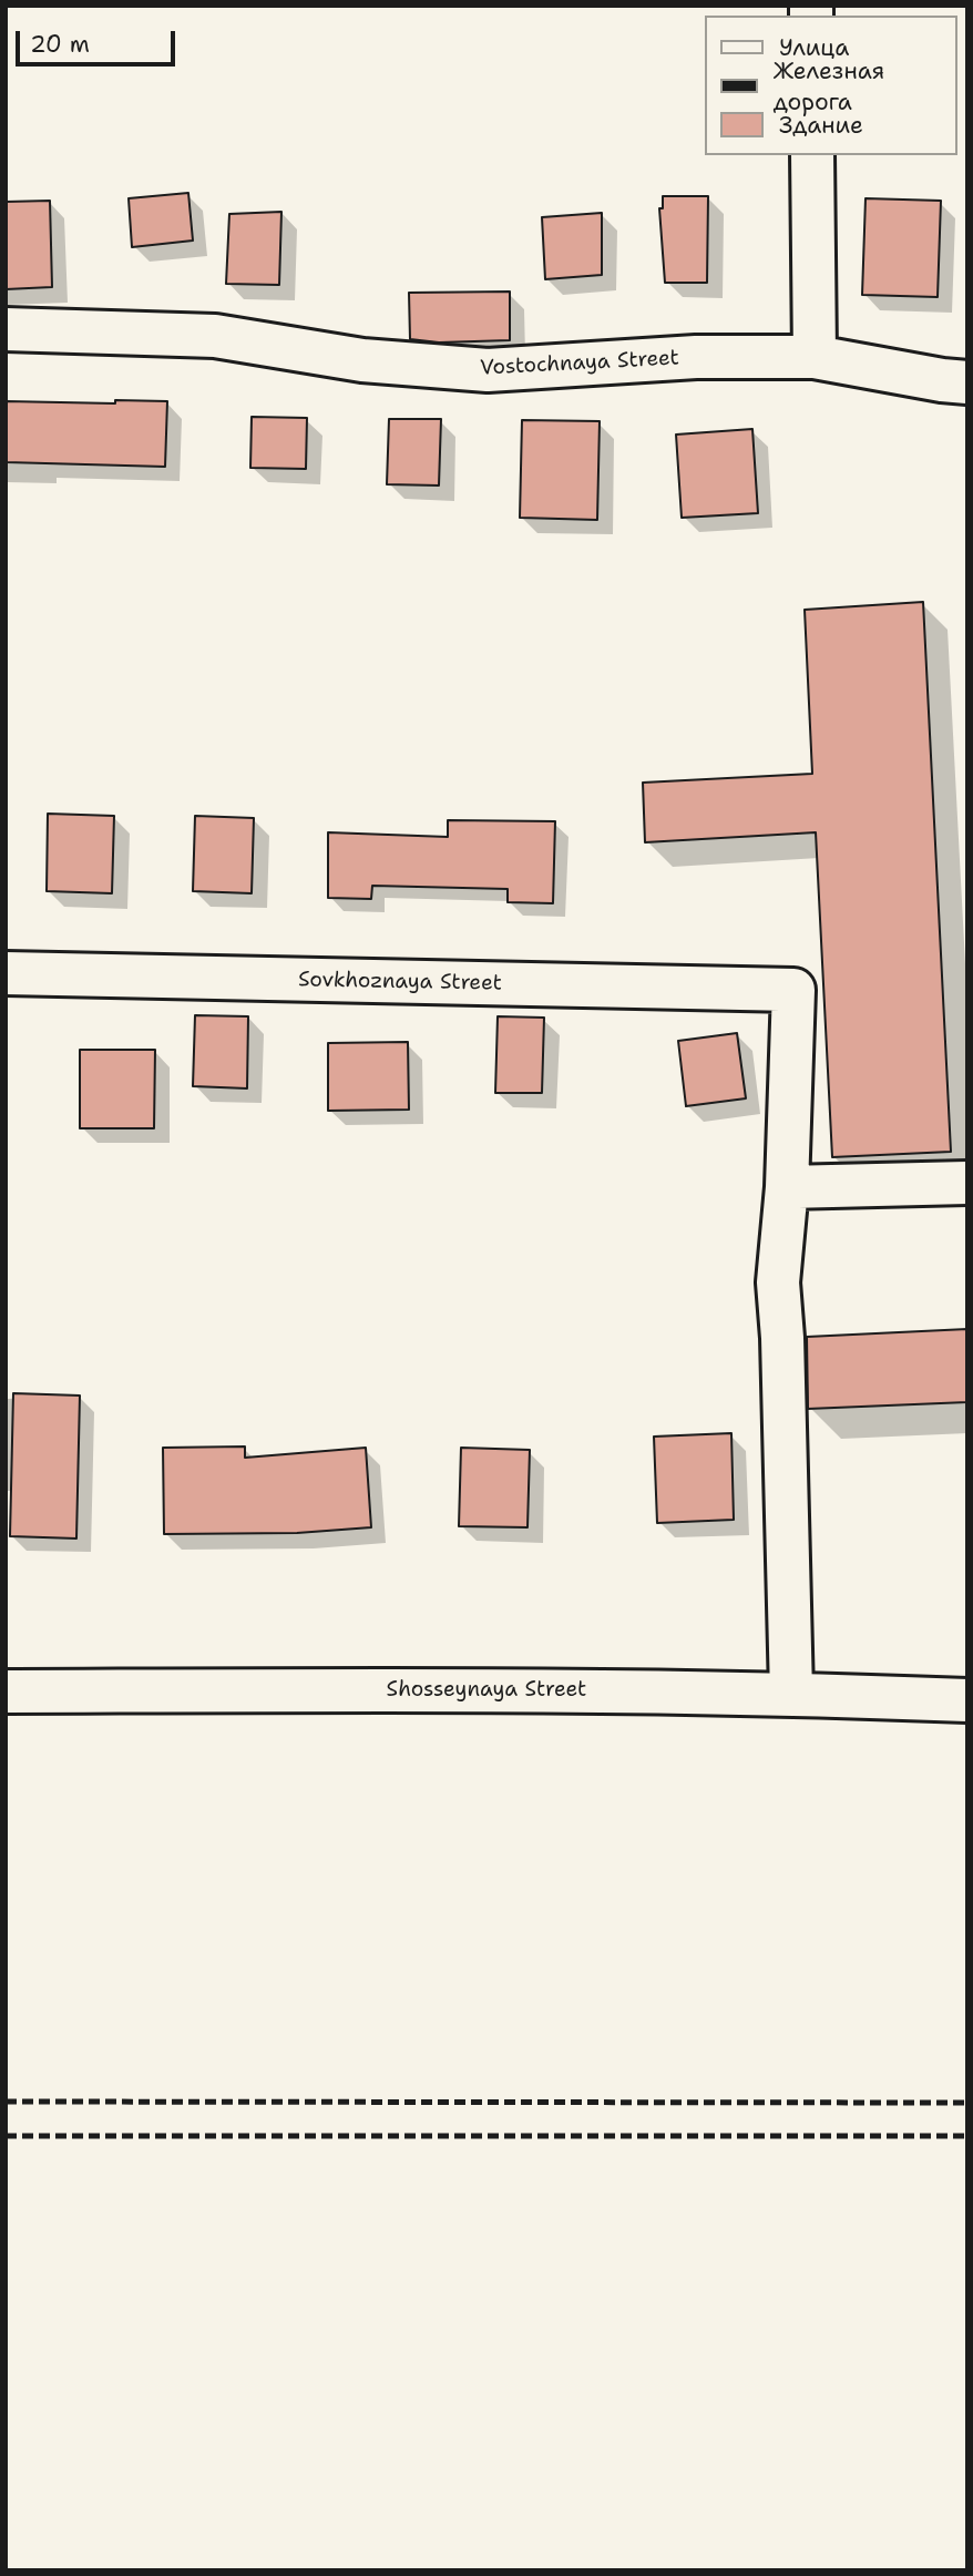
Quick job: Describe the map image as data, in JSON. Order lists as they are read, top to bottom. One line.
{"streets":{"street":["Vostochnaya Street","Sovkhoznaya Street","Shosseynaya Street"]},"legend":["Улица","Железная дорога","Здание"],"scale_bar":"20 m"}
